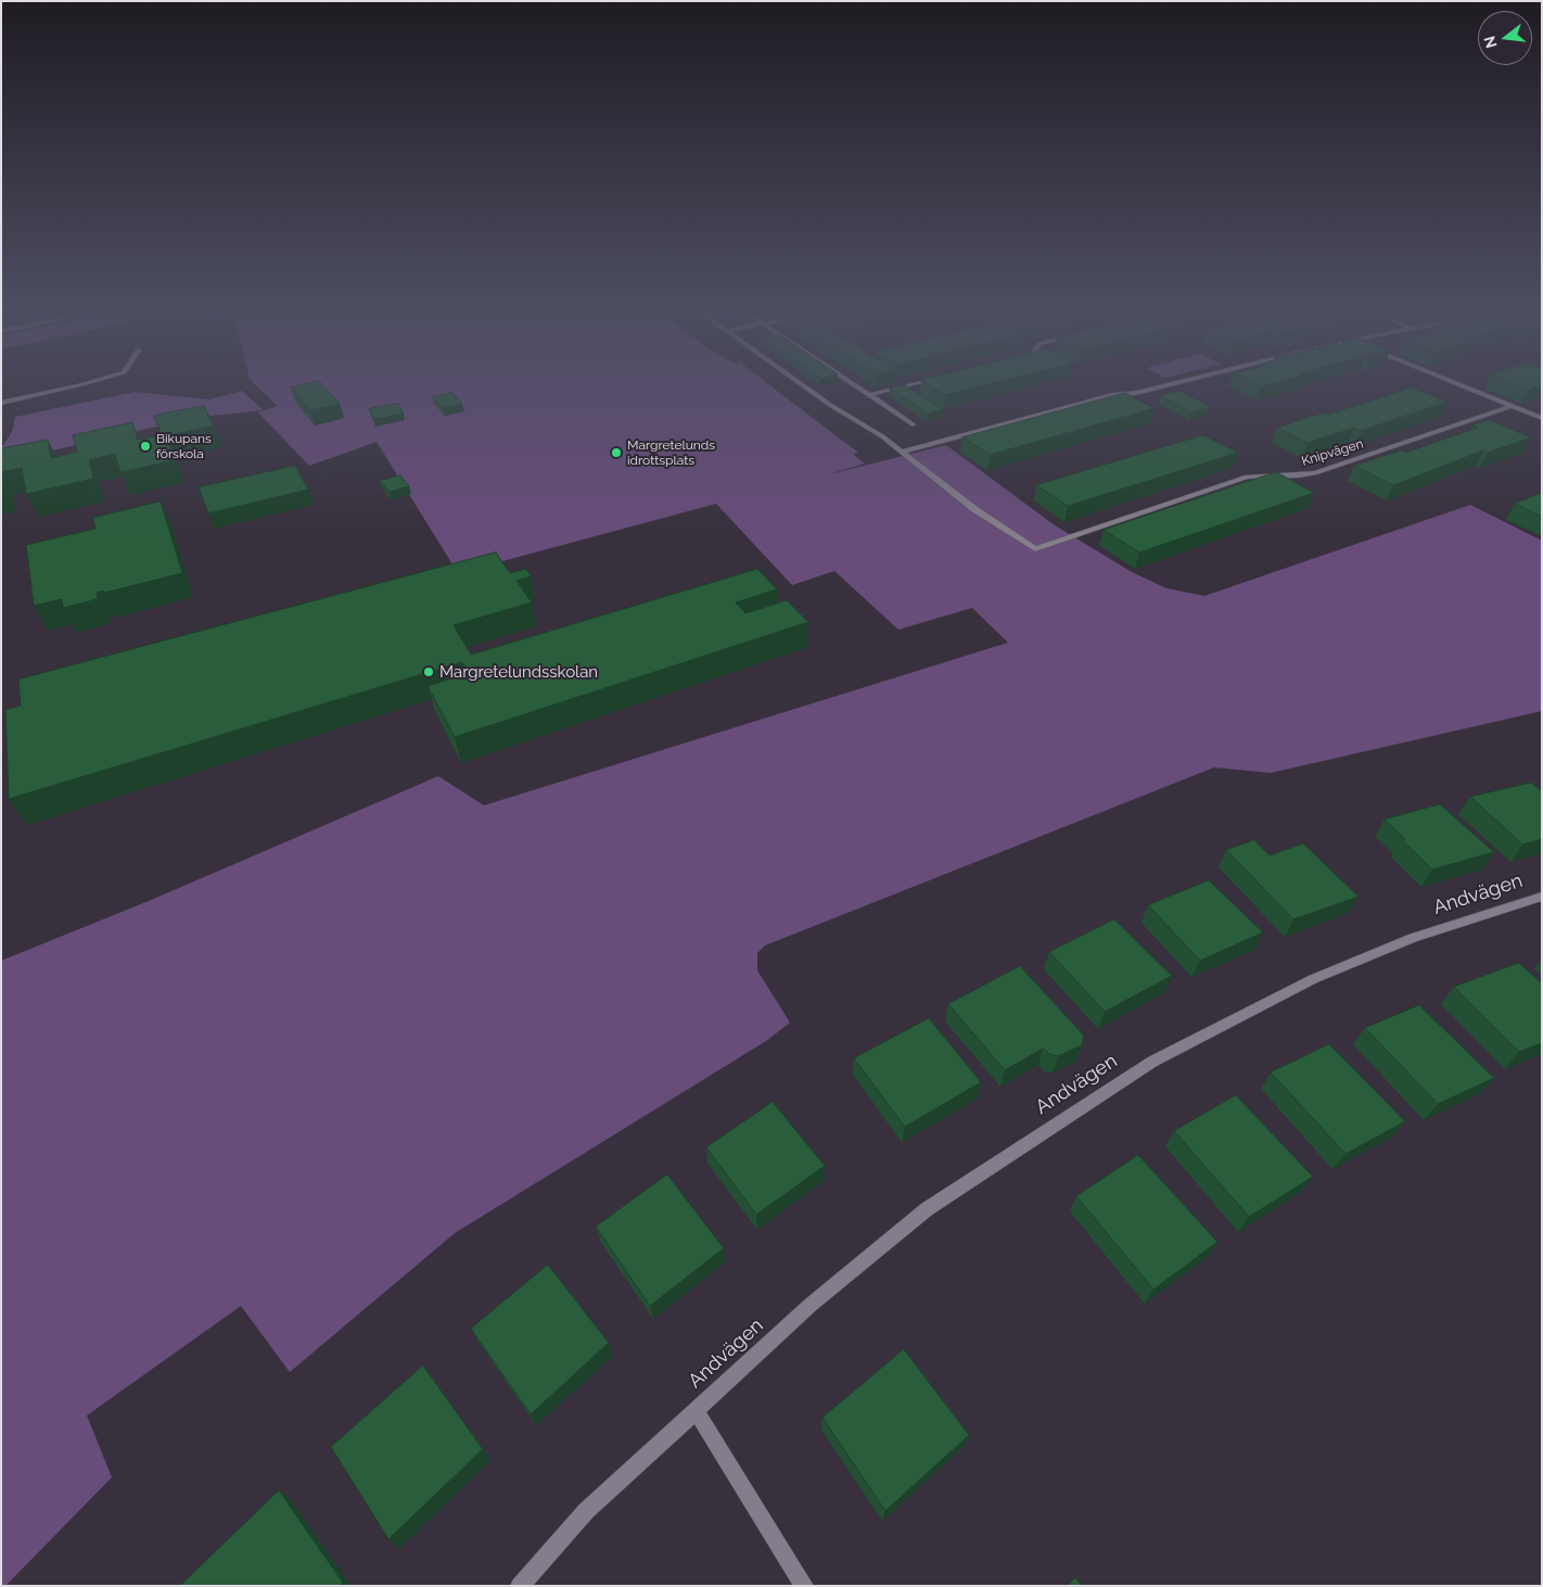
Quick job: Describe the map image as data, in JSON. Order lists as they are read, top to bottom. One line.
{"streets":{"street":["Knipvägen","Andvägen"]},"places":["Bikupans förskola","Margretelunds idrottsplats","Margretelundsskolan"],"north":"left"}
